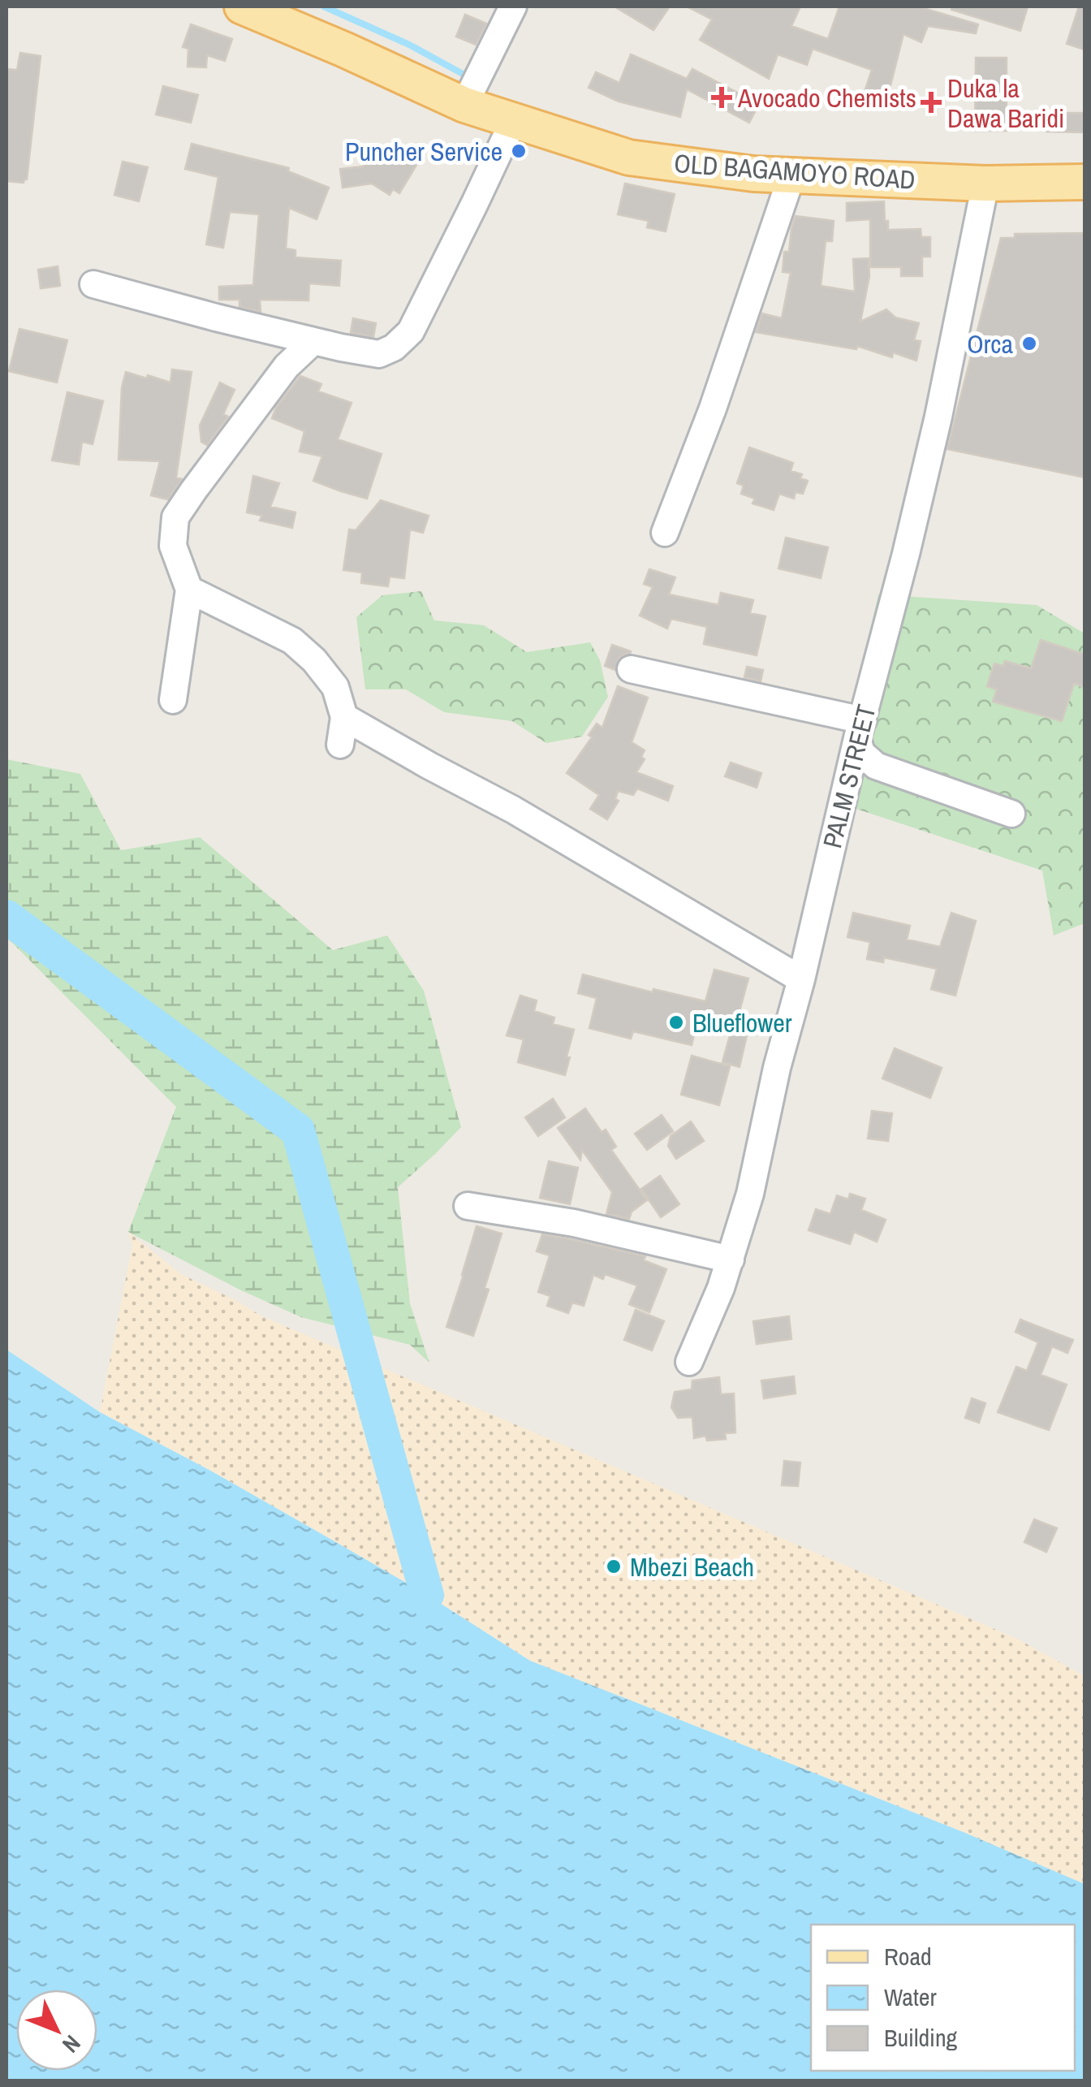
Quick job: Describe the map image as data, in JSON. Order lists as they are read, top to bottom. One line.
{"streets":{"main road":["OLD BAGAMOYO ROAD"],"street":["PALM STREET"]},"crossings":[["OLD BAGAMOYO ROAD","PALM STREET"]],"places":{"health":["Avocado Chemists","Duka la Dawa Baridi"],"other":["Puncher Service","Orca","Blueflower","Mbezi Beach"]},"legend":["Road","Water","Building"],"north":"bottom right"}
